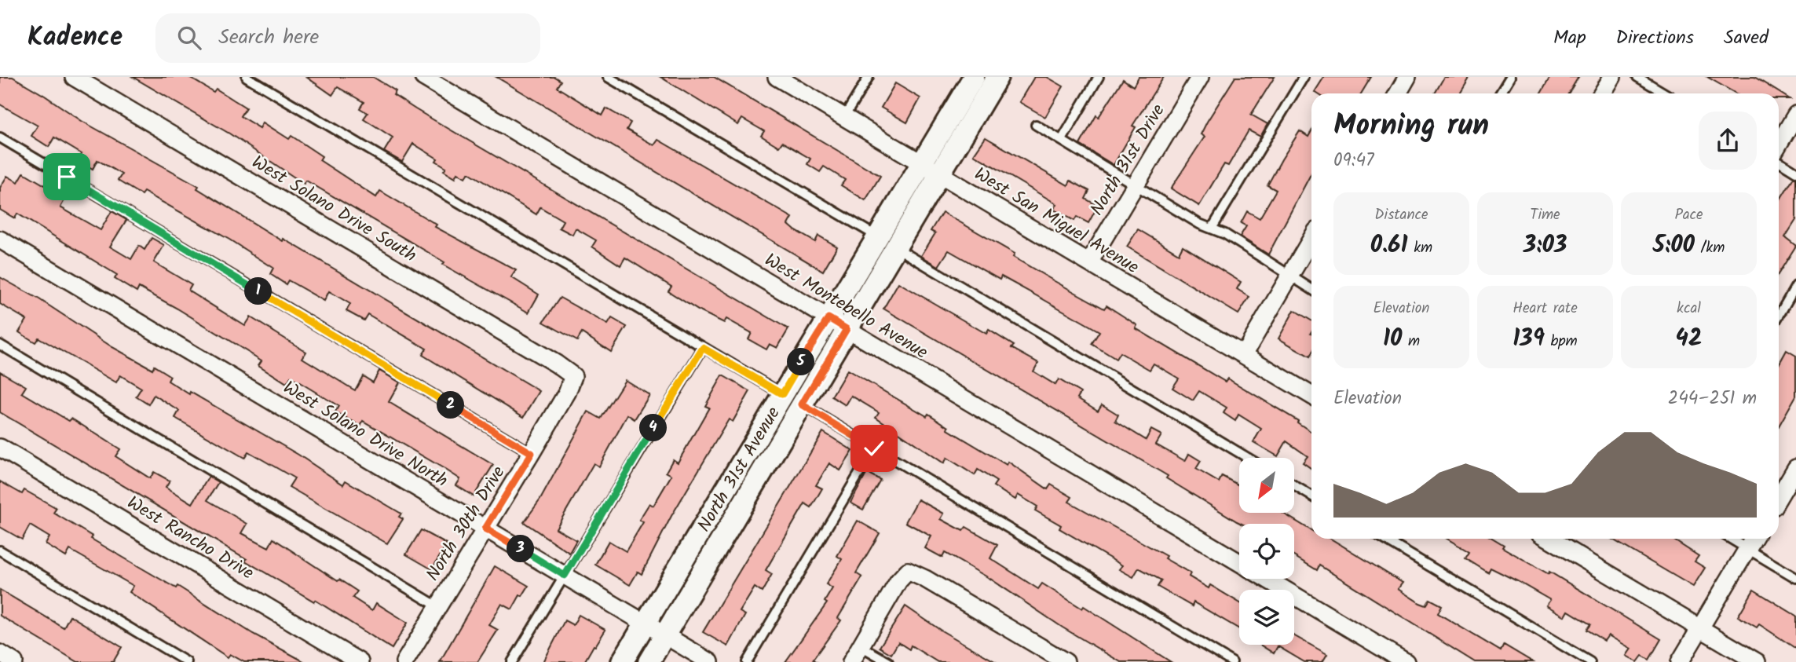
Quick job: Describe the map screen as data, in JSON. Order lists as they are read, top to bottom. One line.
{"streets":{"street":["North 31st Drive","West Solano Drive South","West San Miguel Avenue","West Montebello Avenue","West Solano Drive North","North 31st Avenue","North 30th Drive","West Rancho Drive"]},"crossings":[["North 31st Drive","West San Miguel Avenue"],["West Solano Drive South","North 30th Drive"],["West San Miguel Avenue","North 31st Avenue"],["West Montebello Avenue","North 31st Avenue"],["West Solano Drive North","North 31st Avenue"],["West Solano Drive North","North 30th Drive"]],"north":"bottom left","page":{"header":"Kadence","search":"Search here","nav":["Map","Directions","Saved"],"heading":["Morning run","09:47"],"stats":[["Distance","0.61 km"],["Time","3:03"],["Pace","5:00 /km"],["Elevation","10 m"],["Heart rate","139 bpm"],["kcal","42"]],"pins":["1","5","2","4","3"],"chart":["Elevation","244–251 m"]}}
